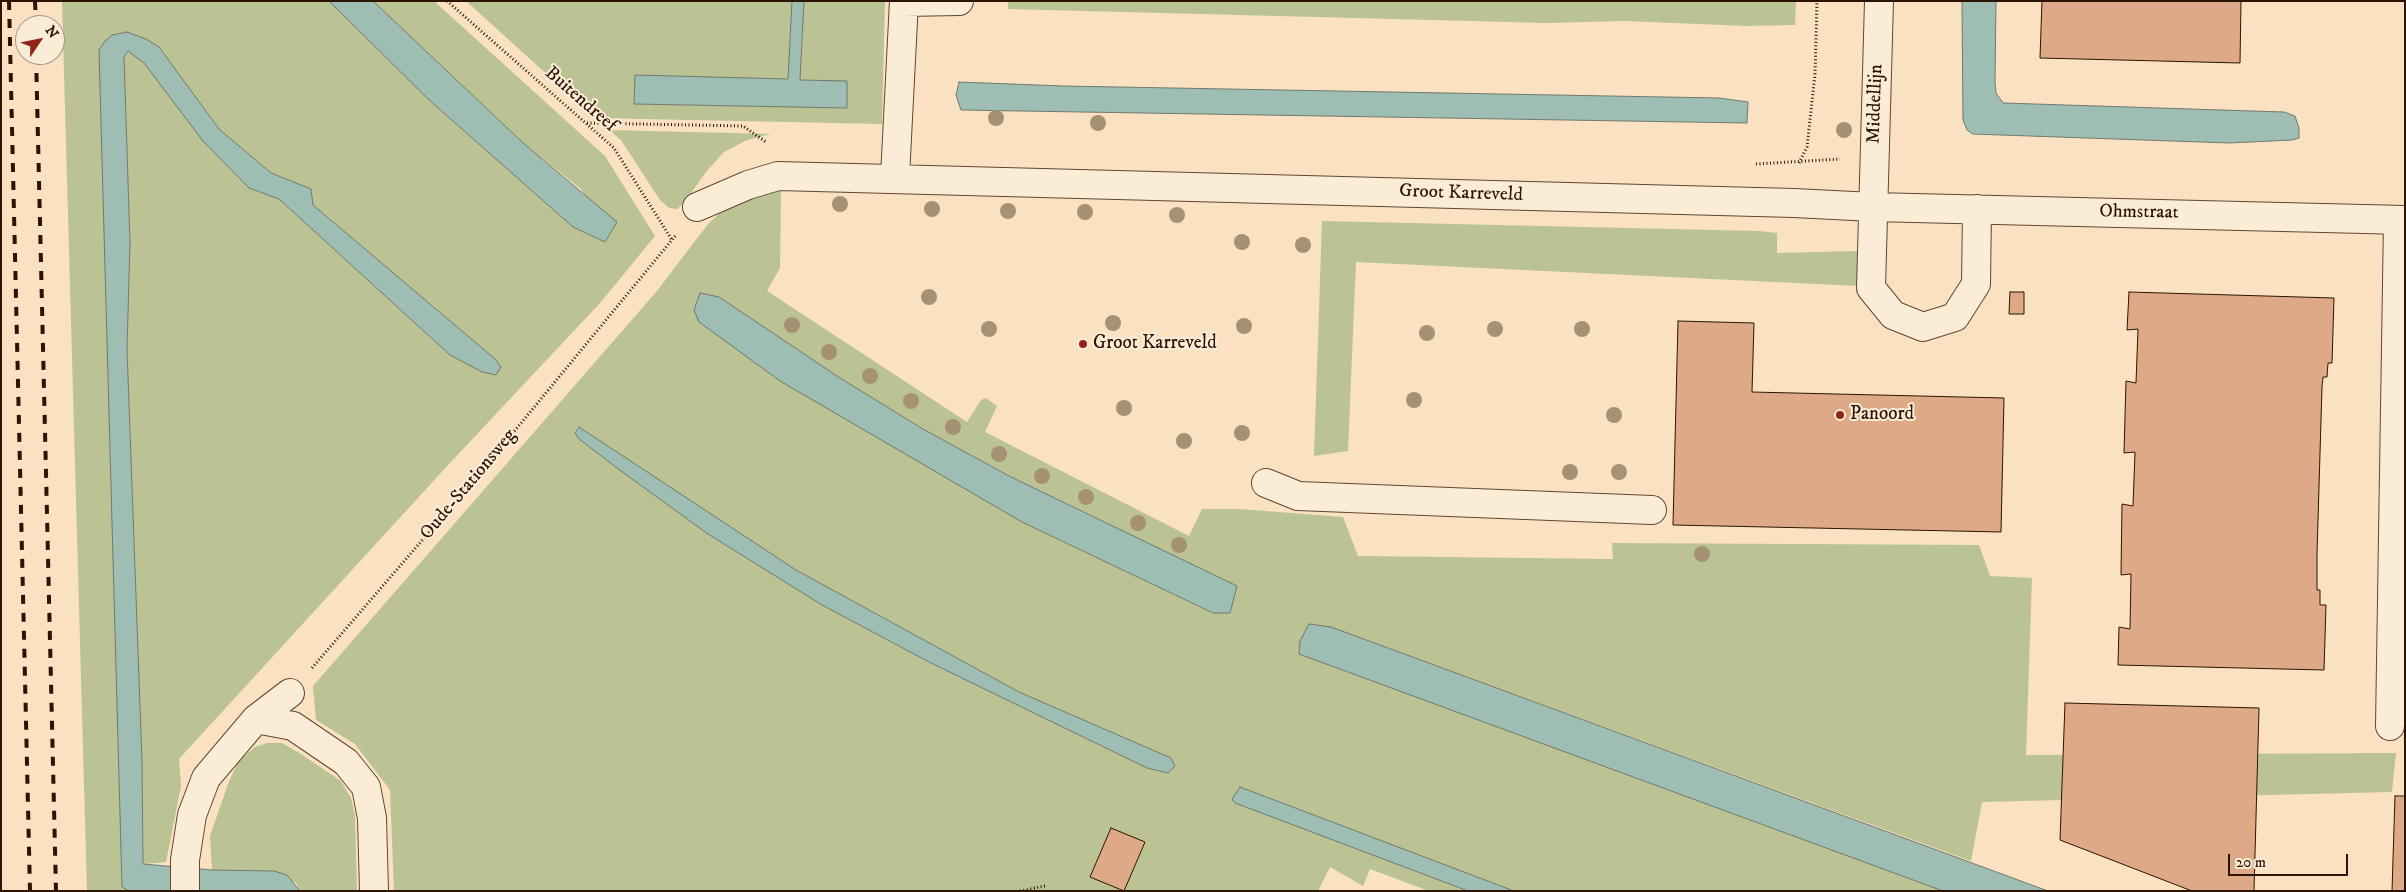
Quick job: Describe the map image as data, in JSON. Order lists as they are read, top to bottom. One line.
{"streets":{"street":["Middellijn","Groot Karreveld","Ohmstraat"],"path":["Buitendreef","Oude-Stationsweg"]},"crossings":[["Buitendreef","Oude-Stationsweg"],["Middellijn","Groot Karreveld"],["Middellijn","Ohmstraat"],["Groot Karreveld","Ohmstraat"]],"places":["Groot Karreveld","Panoord"],"scale_bar":"20 m","north":"top right"}
